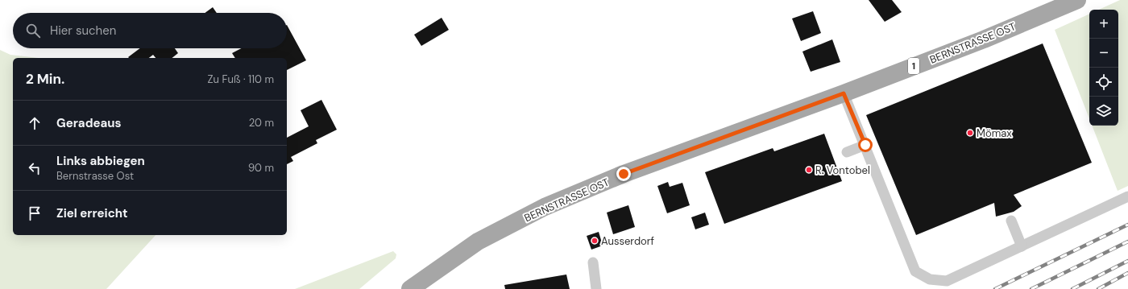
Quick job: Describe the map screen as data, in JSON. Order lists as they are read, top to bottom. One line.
{"streets":{"main road":["BERNSTRASSE OST","1"]},"places":["Mömax","R. Vontobel","Ausserdorf"],"page":{"map_buttons":["+","−"],"search":"Hier suchen","heading":["2 Min.","Zu Fuß · 110 m"],"list":[["Geradeaus","20 m"],["Links abbiegen","Bernstrasse Ost","90 m"],"Ziel erreicht"]}}
